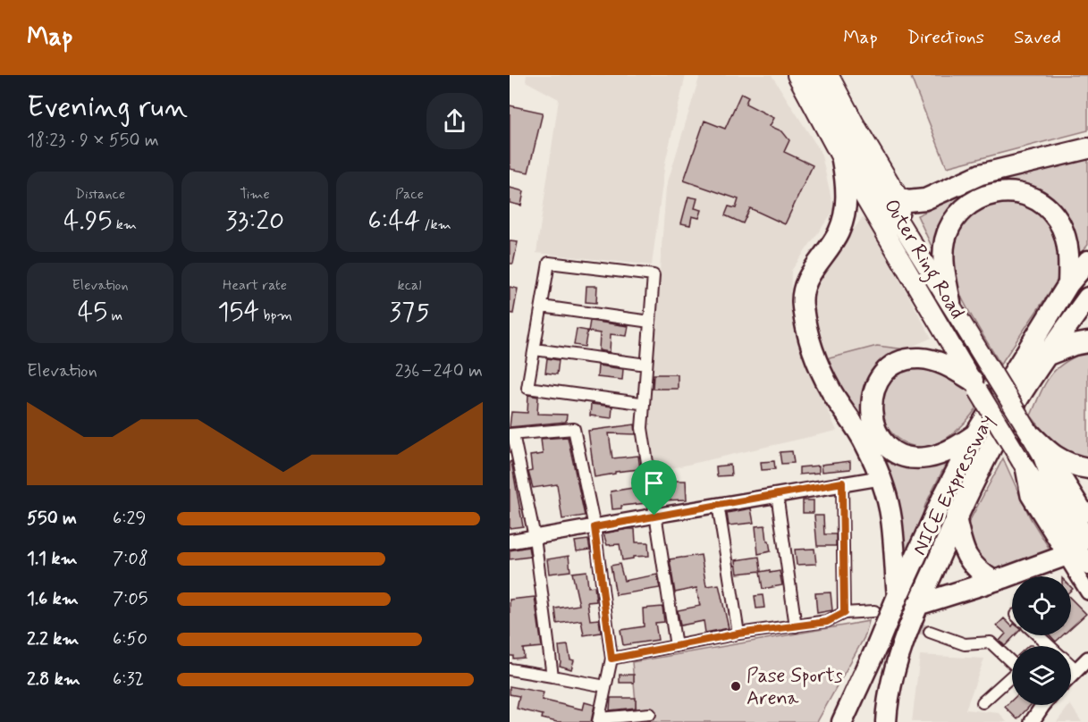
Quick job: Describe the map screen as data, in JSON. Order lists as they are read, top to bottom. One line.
{"streets":{"highway":["Outer Ring Road","NICE Expressway"]},"places":["Pase Sports Arena"],"page":{"header":"Map","nav":["Map","Directions","Saved"],"heading":["Evening run","18:23 · 9 × 550 m"],"stats":[["Distance","4.95 km"],["Time","33:20"],["Pace","6:44 /km"],["Elevation","45 m"],["Heart rate","154 bpm"],["kcal","375"]],"chart":["Elevation","236–240 m"],"list":[{"name":"550 m","note":"6:29"},{"name":"1.1 km","note":"7:08"},{"name":"1.6 km","note":"7:05"},{"name":"2.2 km","note":"6:50"},{"name":"2.8 km","note":"6:32"}]}}
